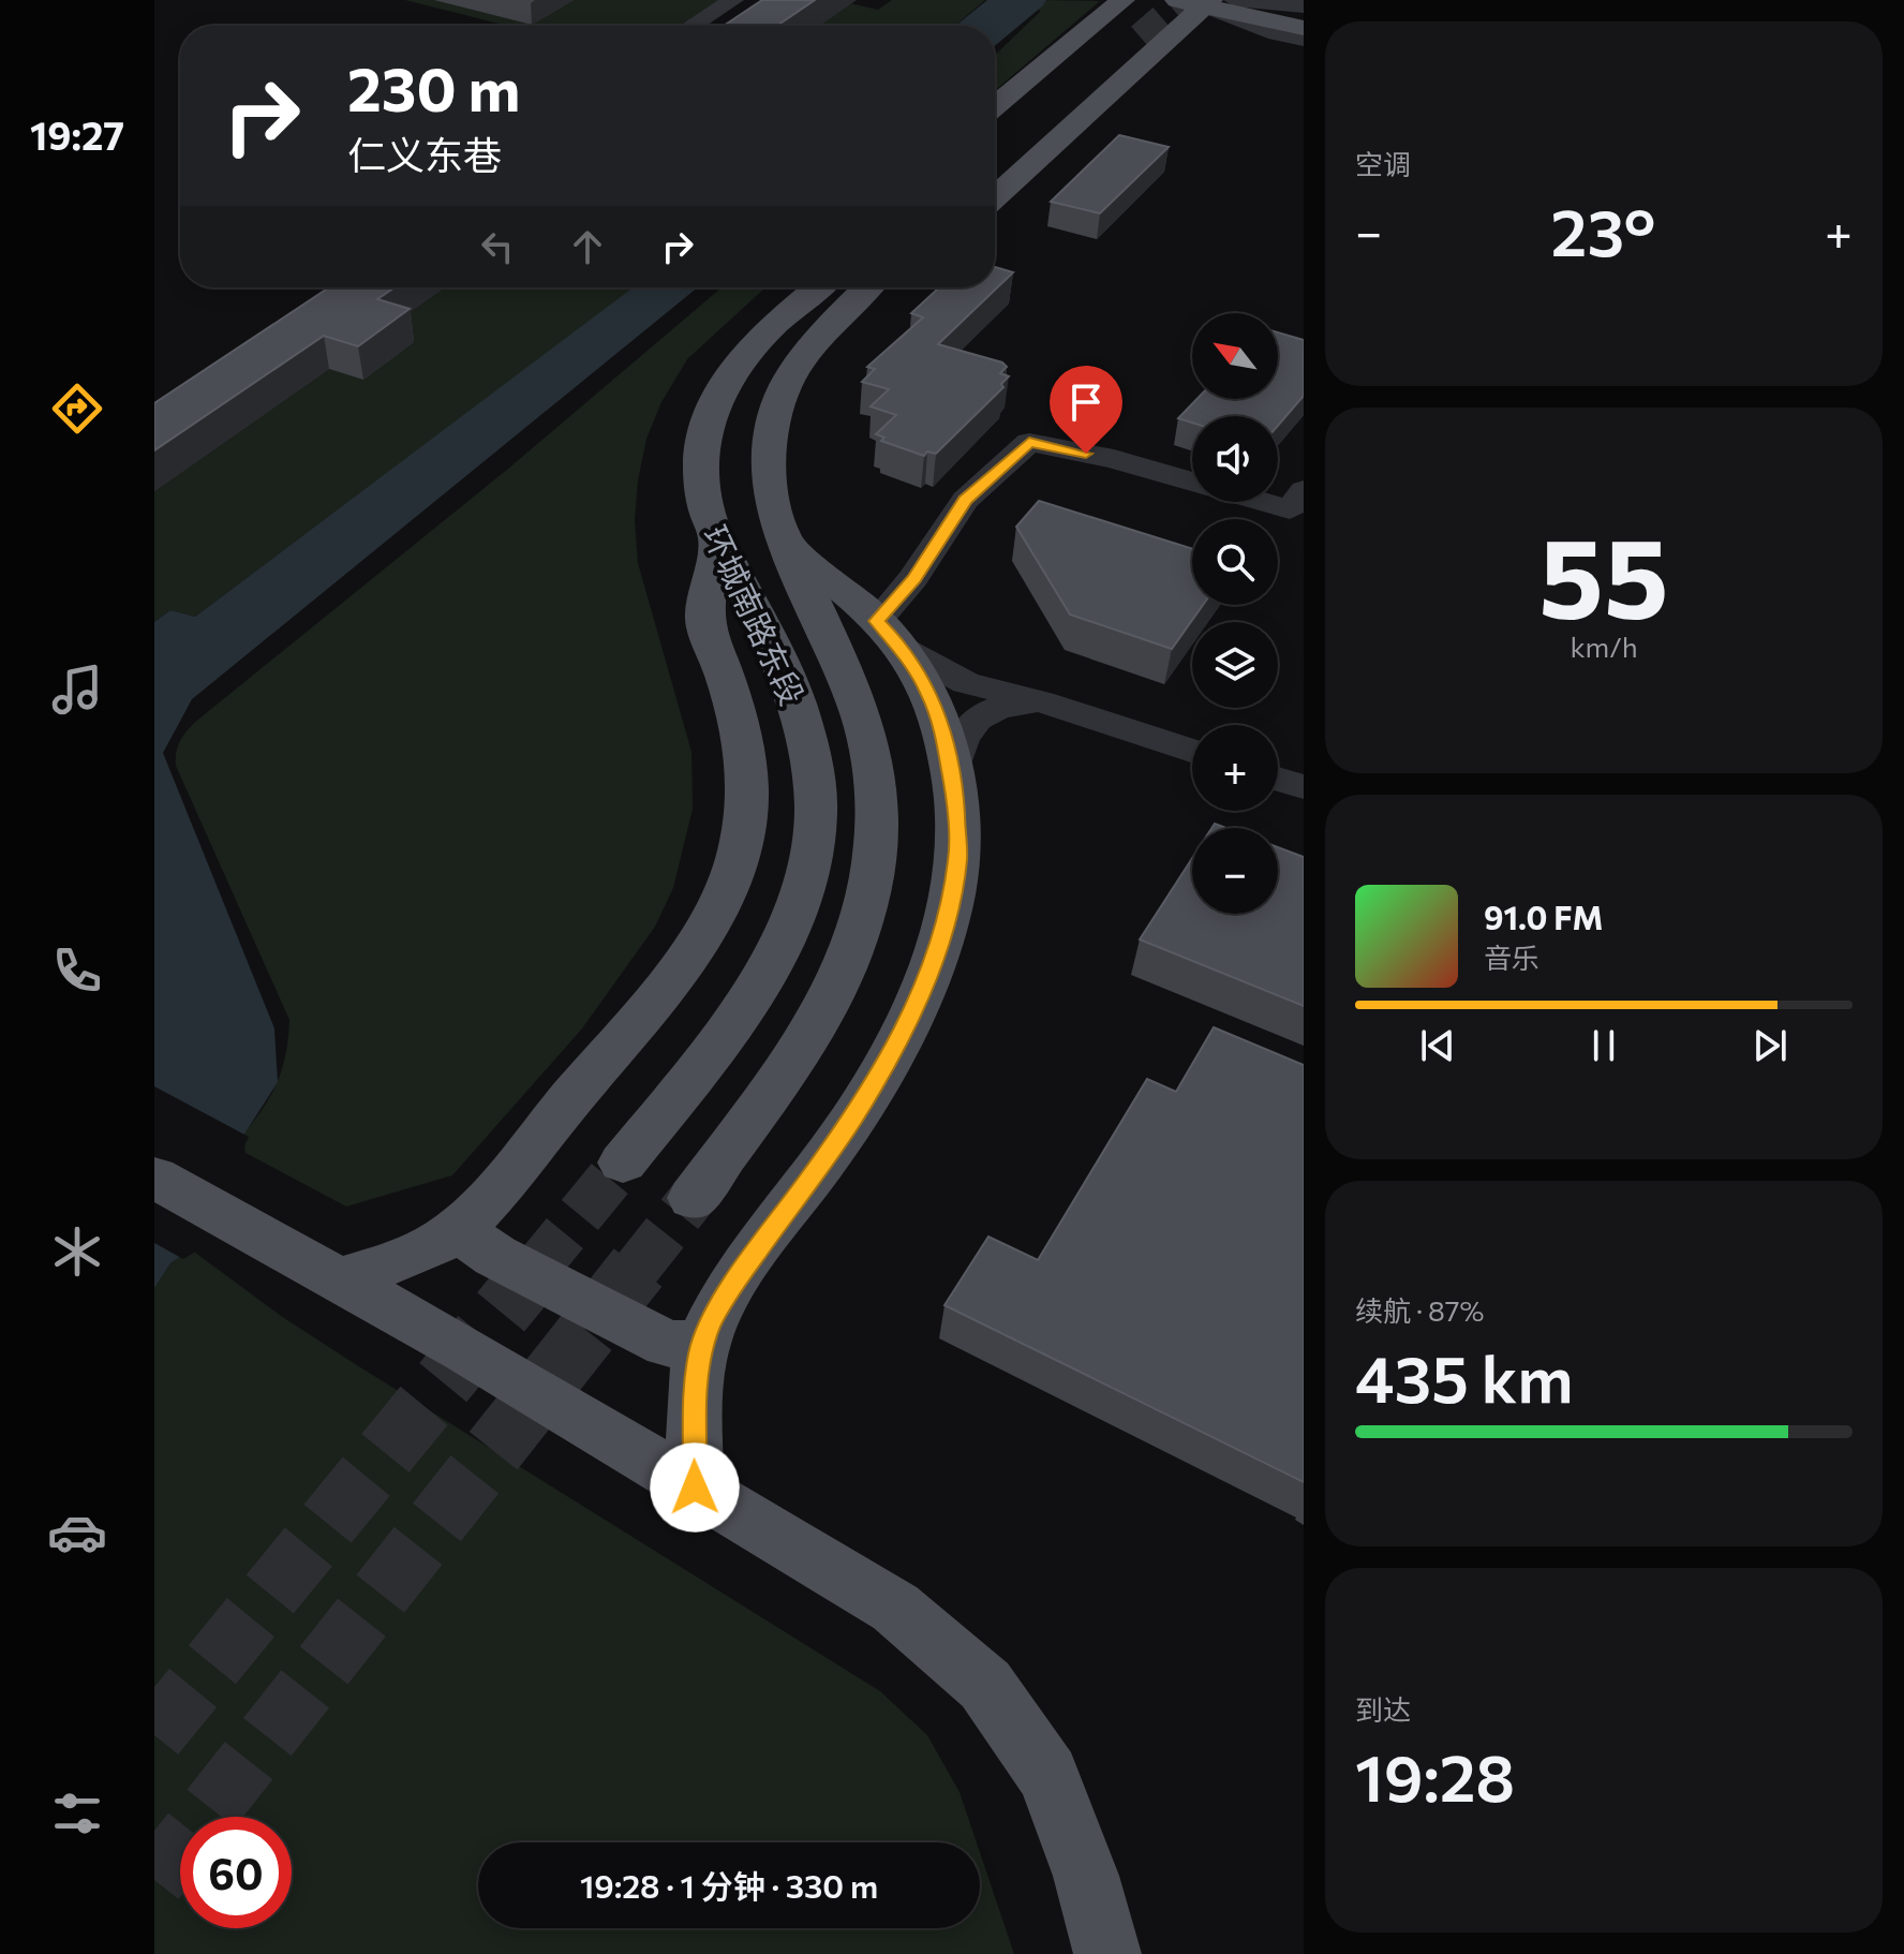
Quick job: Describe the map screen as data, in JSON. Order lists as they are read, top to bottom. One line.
{"streets":{"main road":["环城南路东段"]},"north":"top left","page":{"tabs":"19:27","tile":["空调",["55","km/h"],["续航 · 87%","435 km"],["到达","19:28"]],"turn":["230 m","仁义东巷"],"heat":["−","23°","+"],"map_buttons":["+","−"],"song":["91.0 FM","音乐"],"limit":"60","trip":"19:28 · 1 分钟 · 330 m"}}
